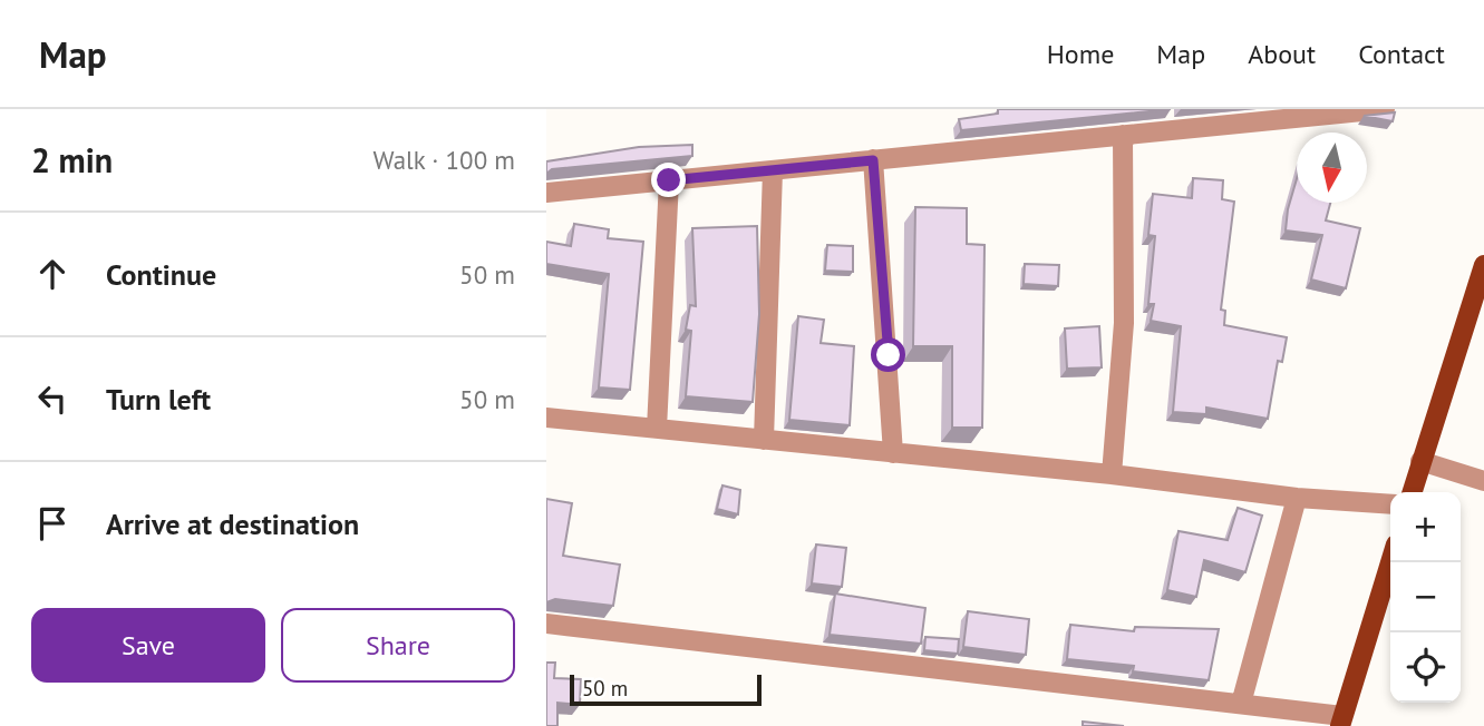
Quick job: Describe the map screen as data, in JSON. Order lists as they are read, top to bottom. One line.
{"scale_bar":"50 m","north":"bottom","page":{"header":"Map","nav":["Home","Map","About","Contact"],"heading":["2 min","Walk · 100 m"],"list":[["Continue","50 m"],["Turn left","50 m"],"Arrive at destination"],"map_buttons":["+","−"],"buttons":["Save","Share"],"scale":"50 m"}}
